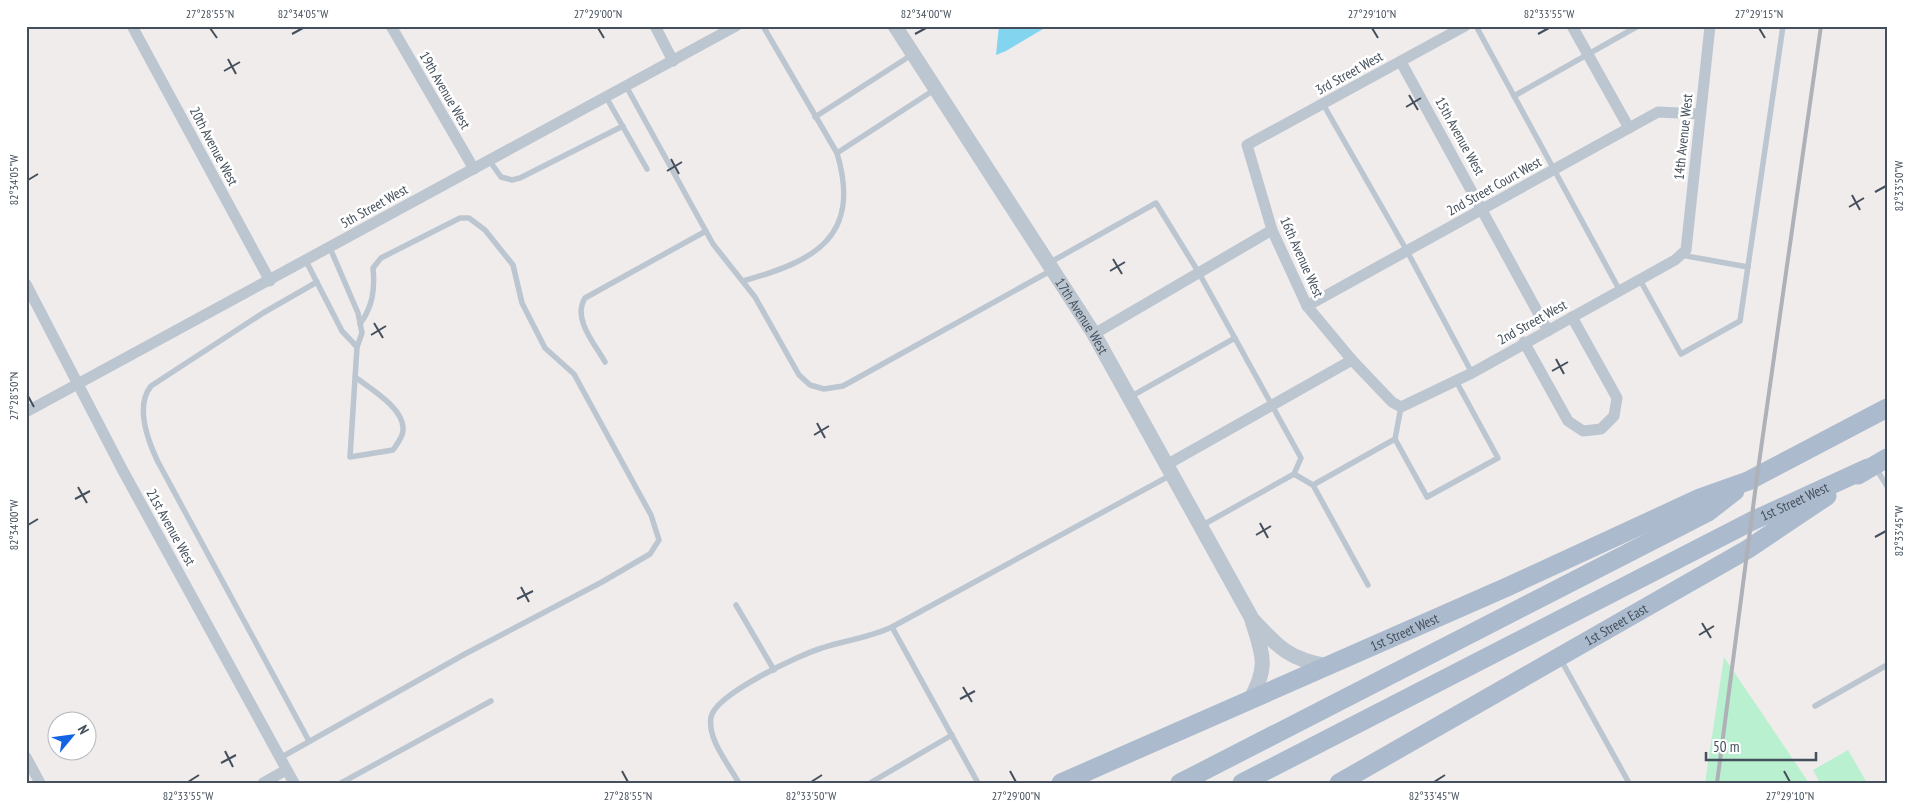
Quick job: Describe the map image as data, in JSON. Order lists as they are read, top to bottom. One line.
{"streets":{"main road":["1st Street West","1st Street East"],"street":["3rd Street West","19th Avenue West","15th Avenue West","14th Avenue West","20th Avenue West","2nd Street Court West","5th Street West","16th Avenue West","17th Avenue West","2nd Street West","21st Avenue West"]},"crossings":[["3rd Street West","15th Avenue West"],["3rd Street West","16th Avenue West"],["19th Avenue West","5th Street West"],["15th Avenue West","2nd Street Court West"],["15th Avenue West","2nd Street West"],["14th Avenue West","2nd Street Court West"],["14th Avenue West","2nd Street West"],["20th Avenue West","5th Street West"],["2nd Street Court West","16th Avenue West"],["5th Street West","21st Avenue West"],["16th Avenue West","2nd Street West"],["17th Avenue West","1st Street West"],["1st Street West","1st Street East"]],"scale_bar":"50 m","north":"top right","coordinates":["27°28'55\"N","82°34'05\"W","27°29'00\"N","82°34'00\"W","27°29'10\"N","82°33'55\"W","27°29'15\"N","82°33'50\"W","27°28'50\"N","82°33'45\"W"]}
